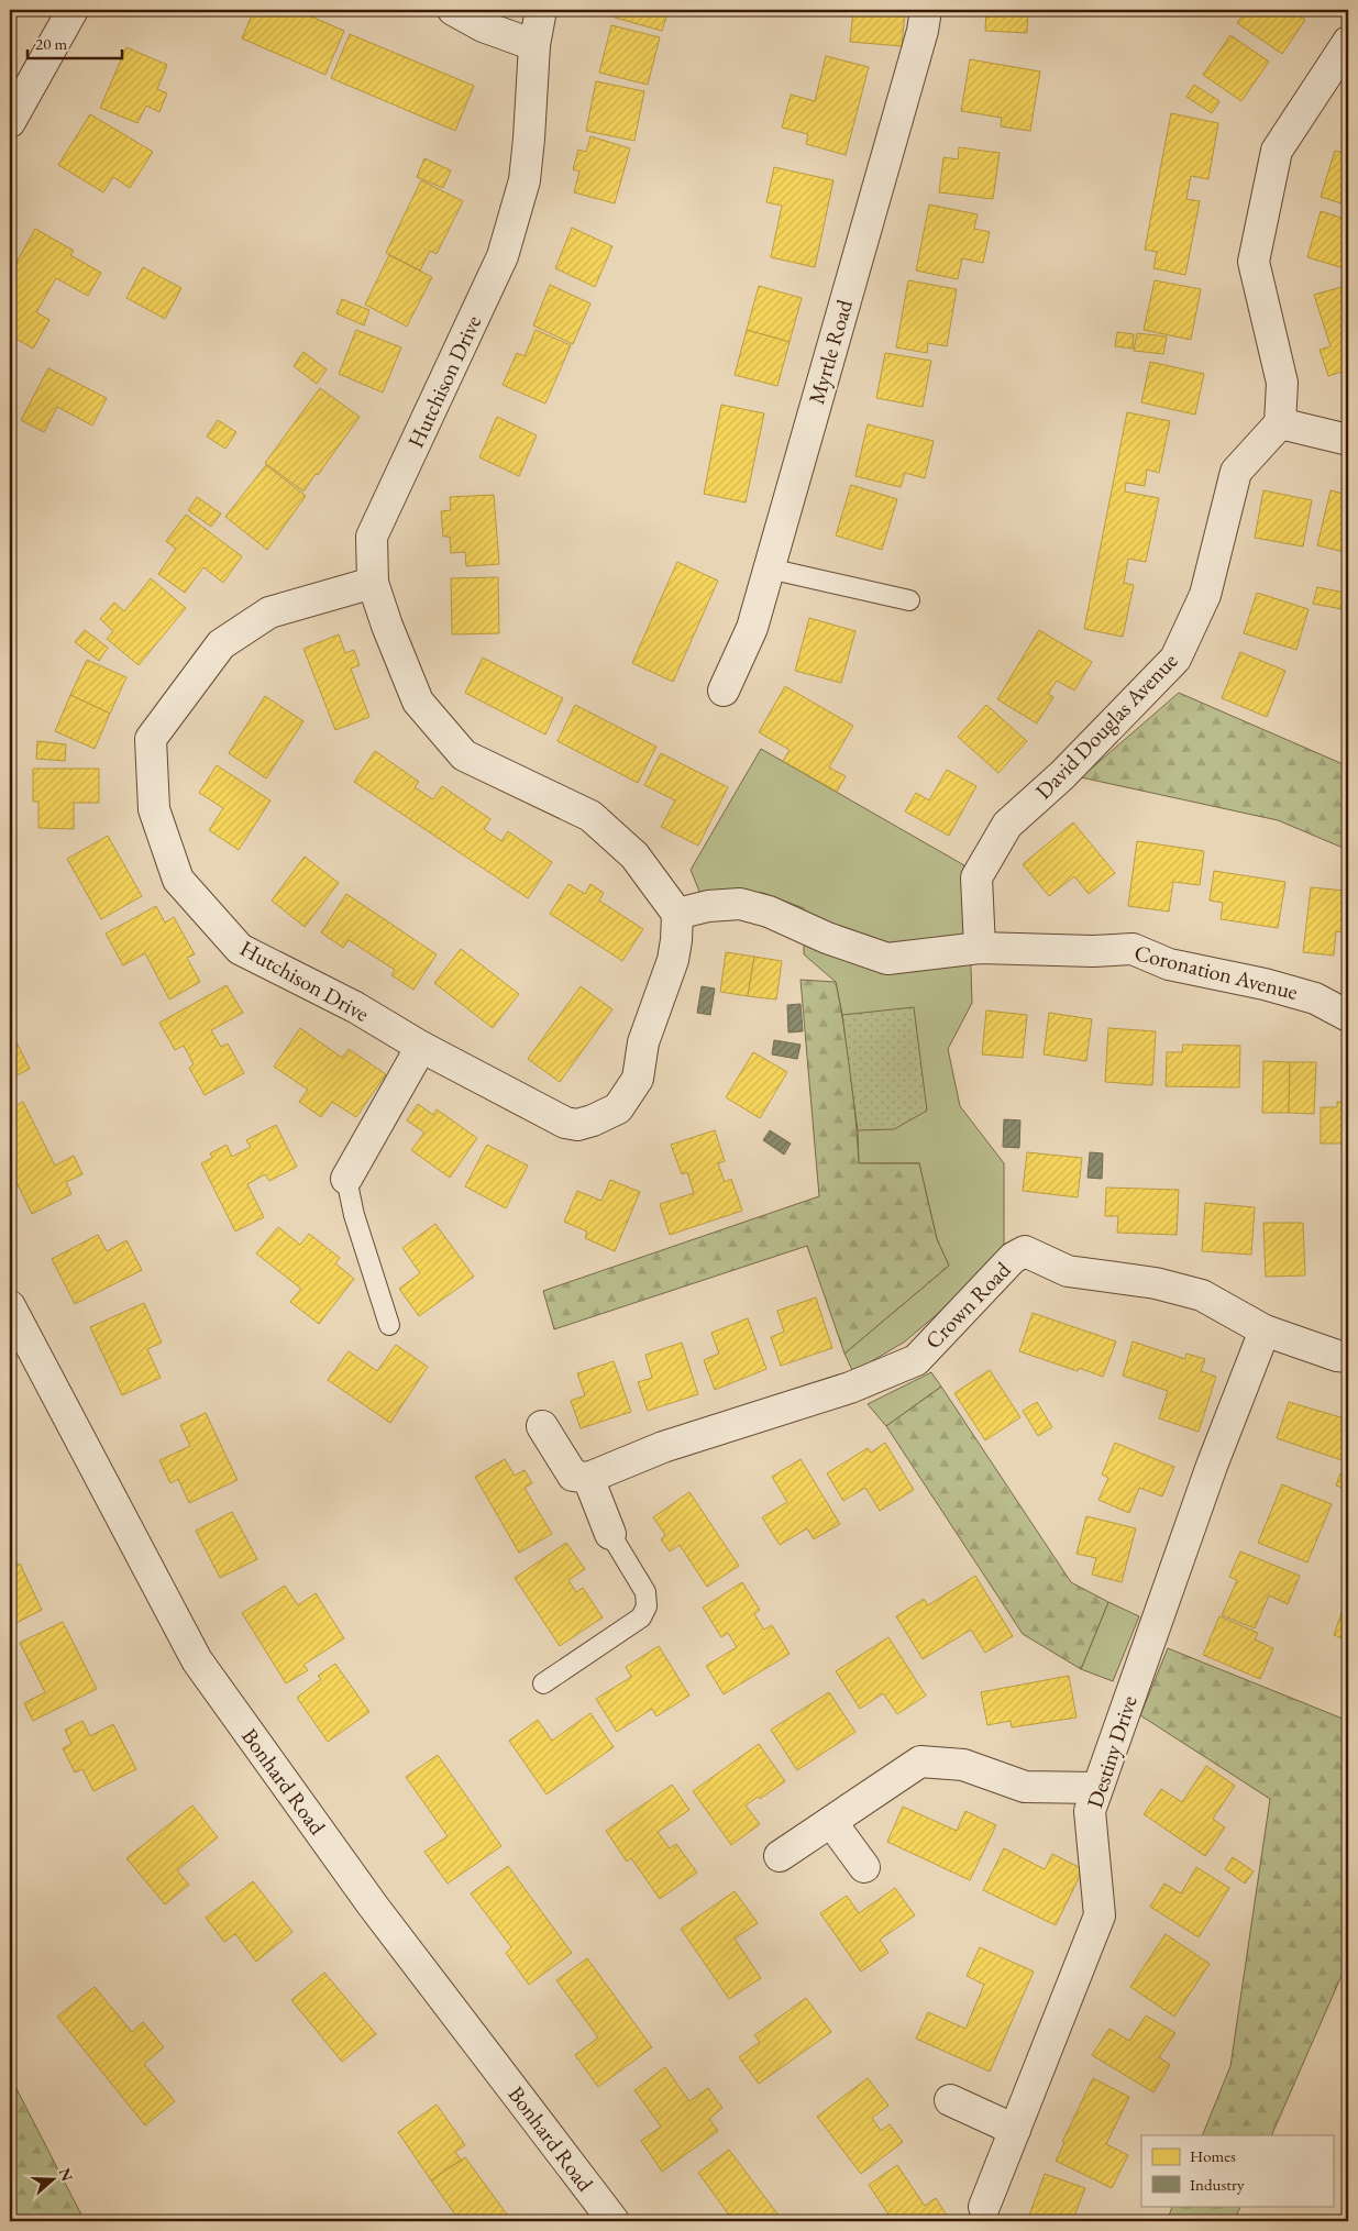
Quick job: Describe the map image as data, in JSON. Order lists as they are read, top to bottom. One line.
{"streets":{"street":["Myrtle Road","Hutchison Drive","David Douglas Avenue","Coronation Avenue","Crown Road","Destiny Drive","Bonhard Road"]},"crossings":[["David Douglas Avenue","Coronation Avenue"],["Crown Road","Destiny Drive"]],"legend":["Homes","Industry"],"scale_bar":"20 m","north":"right"}
